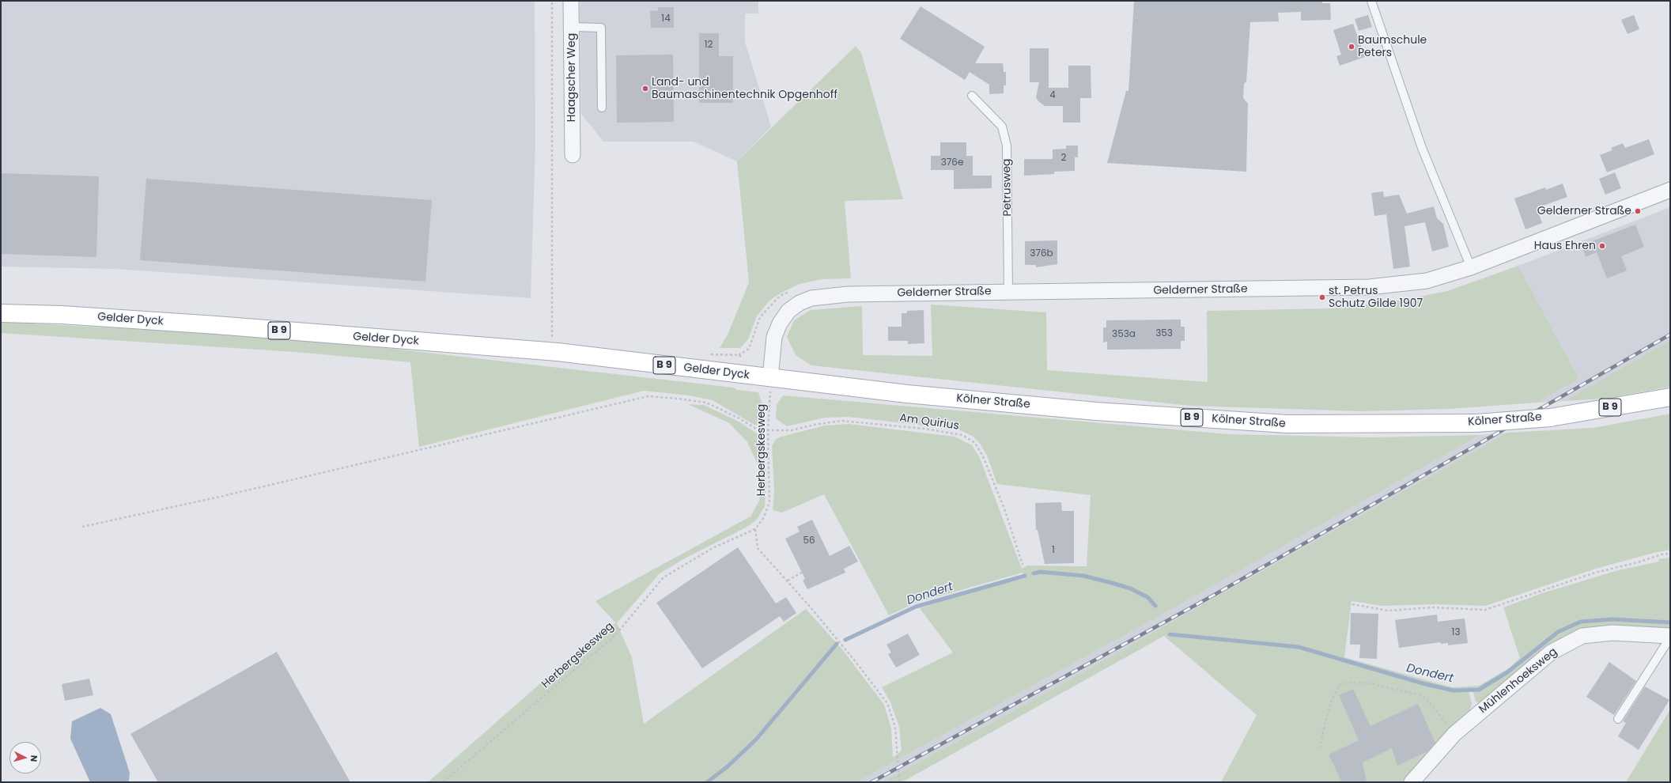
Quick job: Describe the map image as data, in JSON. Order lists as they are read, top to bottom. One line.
{"streets":{"main road":["Gelder Dyck","B 9","Kölner Straße"],"street":["Haagscher Weg","Gelderner Straße","Mühlenhoeksweg"],"lane":["Petrusweg"],"path":["Am Quirius","Herbergskesweg"]},"crossings":[["Petrusweg","Gelderner Straße"],["Gelderner Straße","Gelder Dyck"],["Gelderner Straße","Kölner Straße"],["Gelderner Straße","Herbergskesweg"],["Gelder Dyck","Kölner Straße"],["Gelder Dyck","Herbergskesweg"],["Kölner Straße","Herbergskesweg"],["Am Quirius","Herbergskesweg"]],"water":["Dondert"],"places":["Baumschule Peters","Land- und Baumaschinentechnik Opgenhoff","Gelderner Straße","Haus Ehren","st. Petrus Schutz Gilde 1907"],"house_numbers":["14","12","4","2","376e","376b","353","353a","56","1","13"],"north":"right"}
